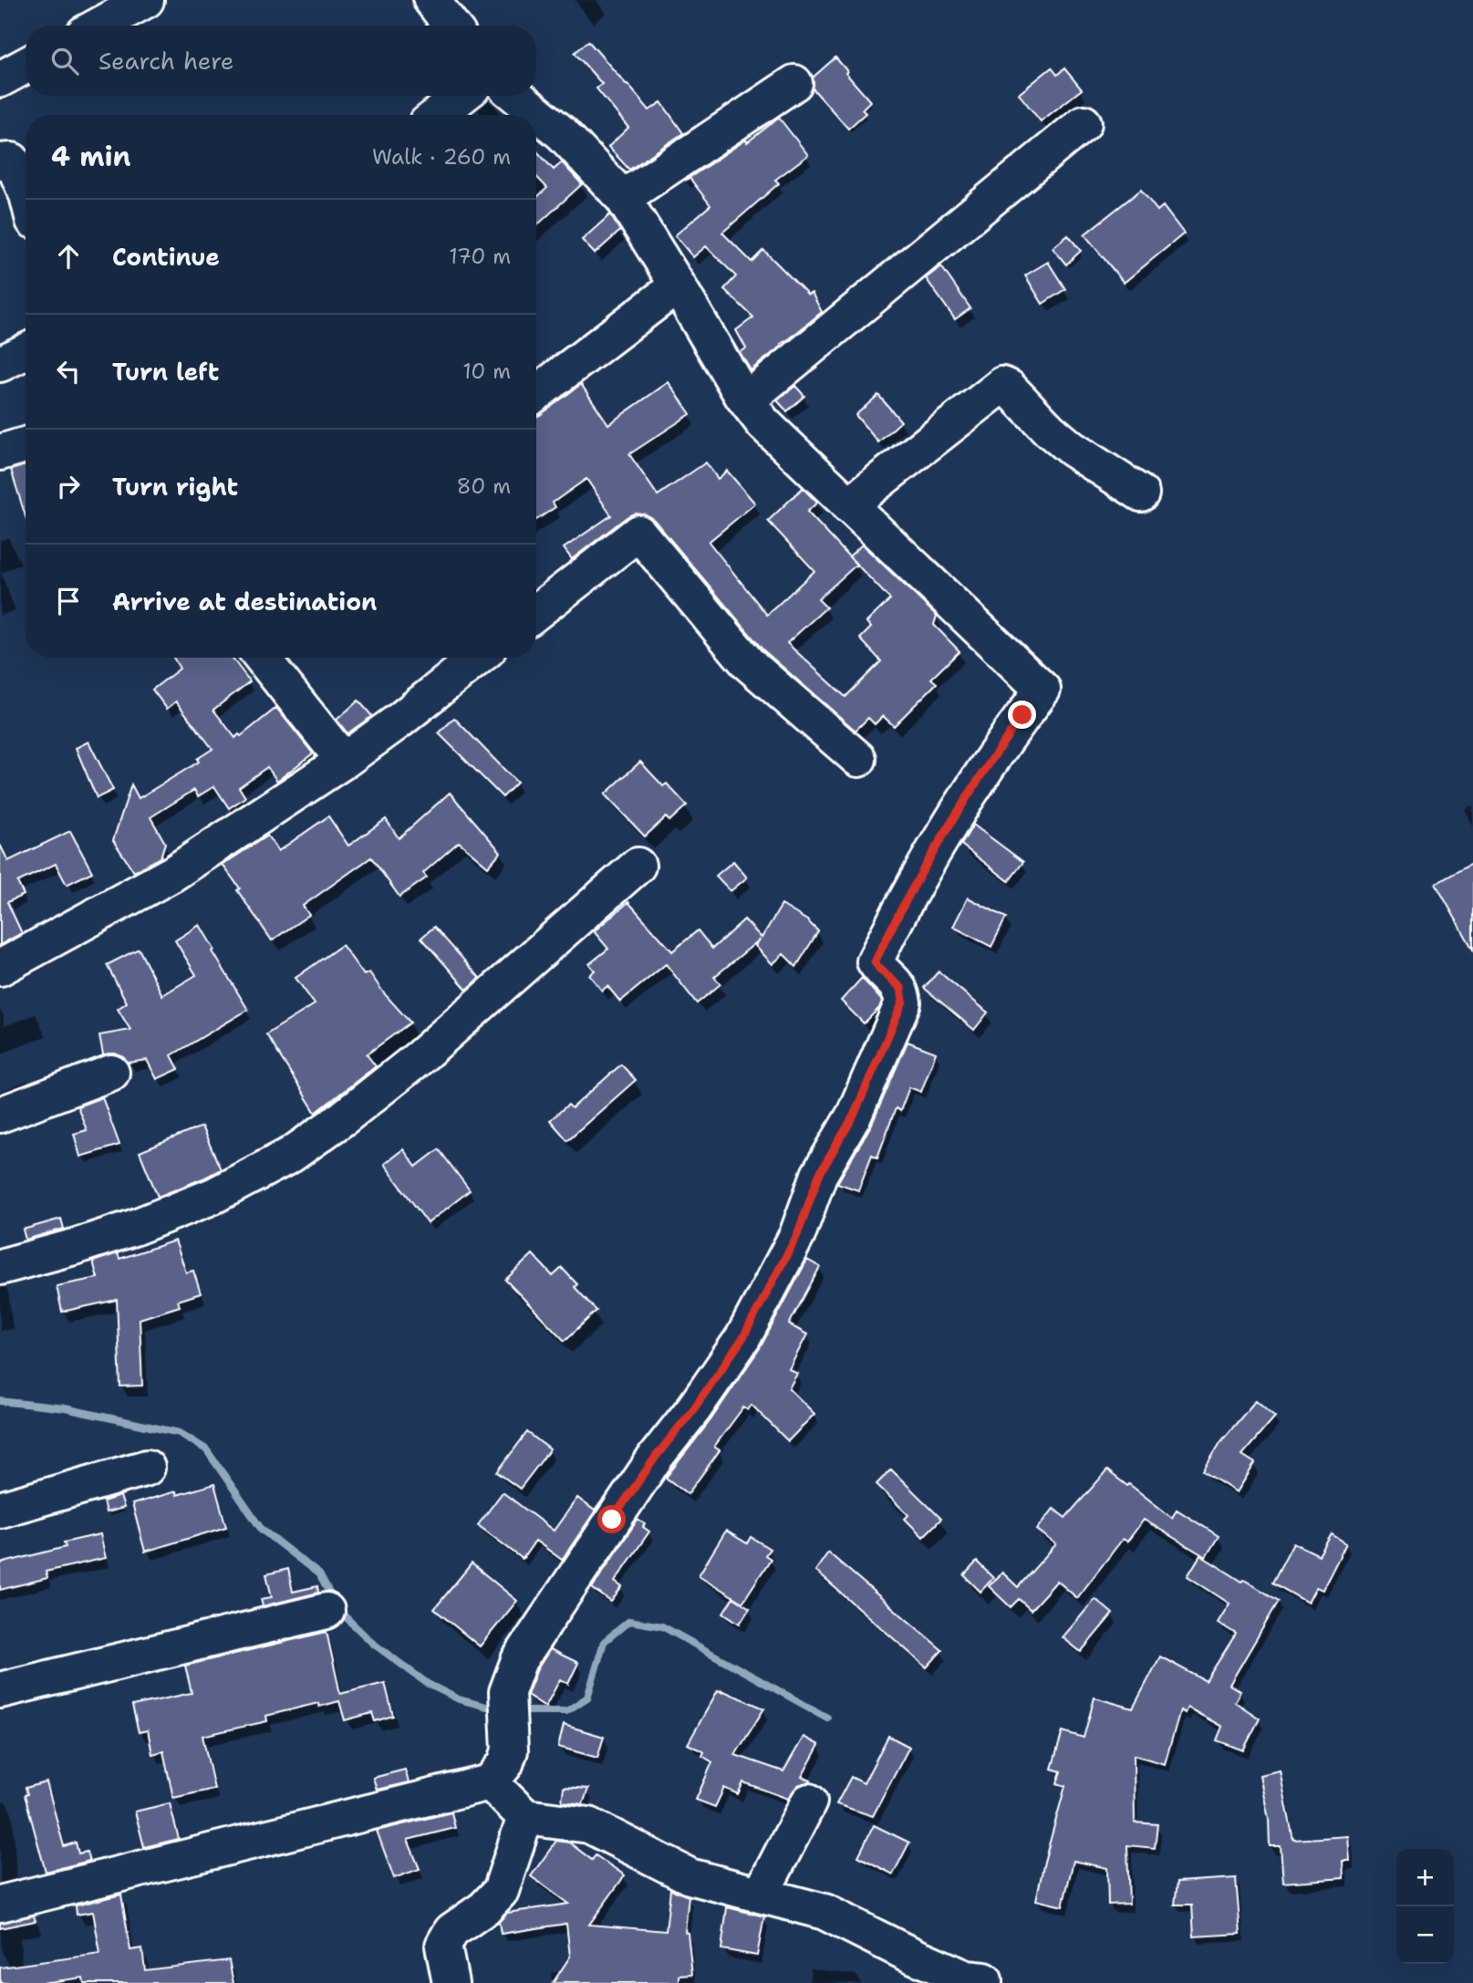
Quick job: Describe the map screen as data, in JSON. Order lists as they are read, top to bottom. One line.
{"page":{"search":"Search here","heading":["4 min","Walk · 260 m"],"list":[["Continue","170 m"],["Turn left","10 m"],["Turn right","80 m"],"Arrive at destination"],"map_buttons":["+","−"]}}
